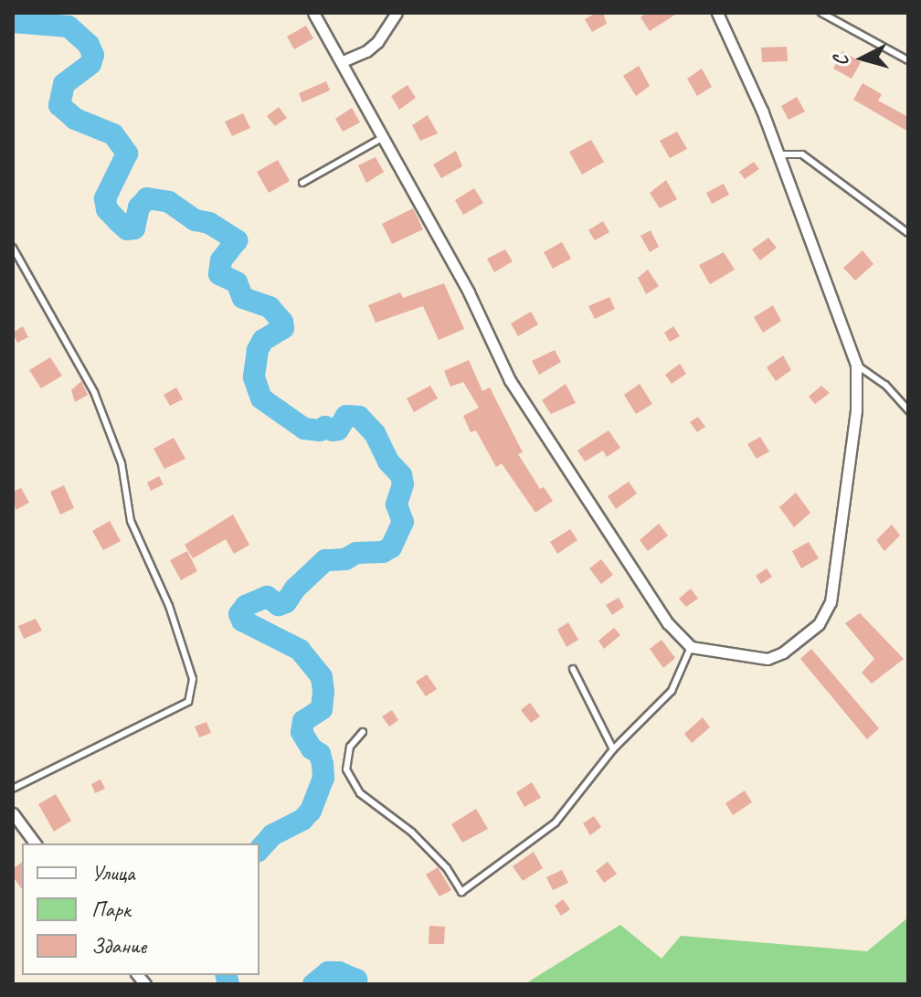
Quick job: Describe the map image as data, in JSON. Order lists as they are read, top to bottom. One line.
{"legend":["Улица","Парк","Здание"],"north":"left"}
